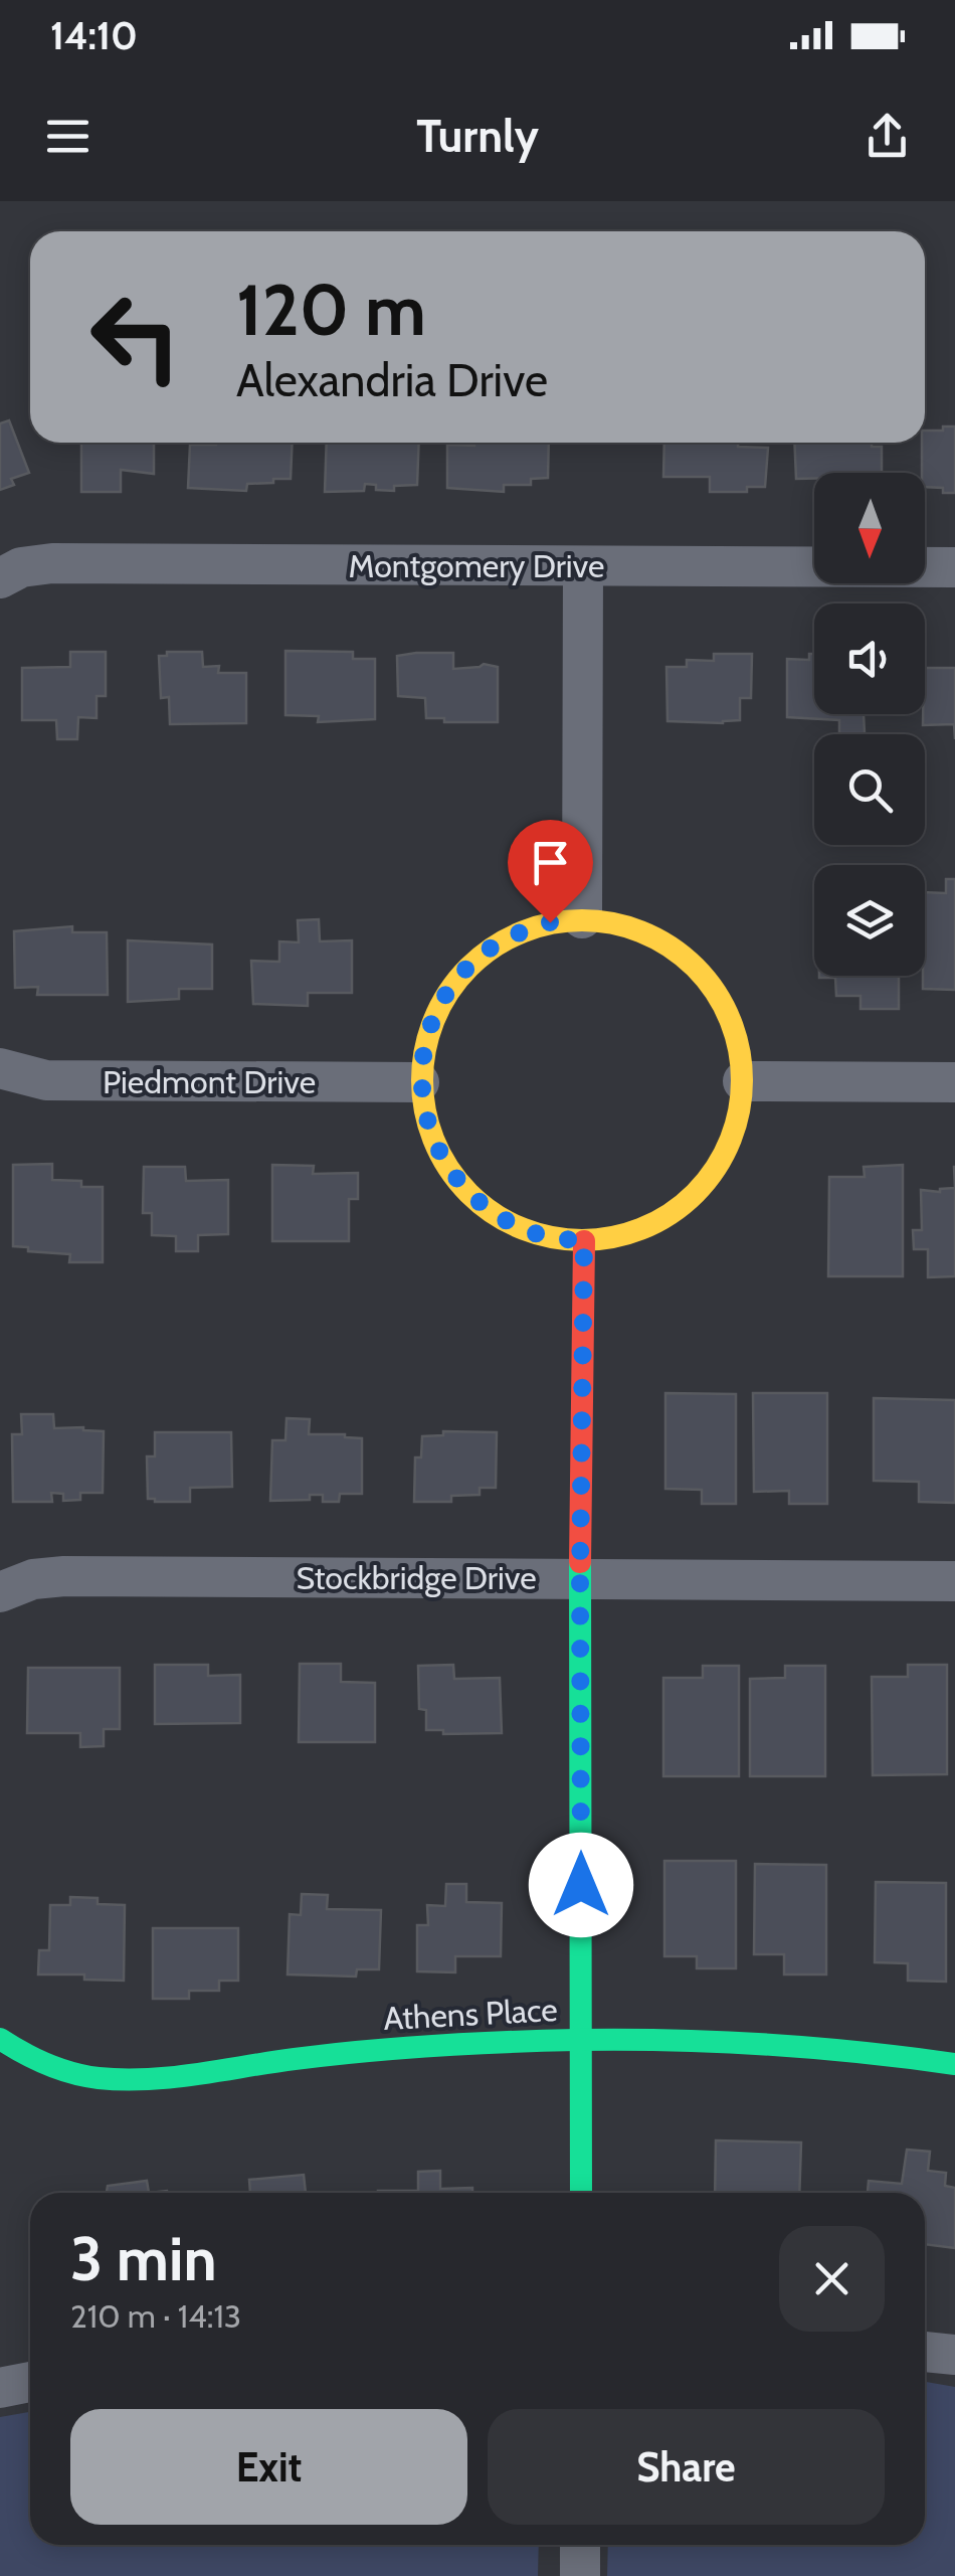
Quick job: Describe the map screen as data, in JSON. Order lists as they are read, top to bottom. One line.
{"streets":{"street":["Montgomery Drive","Piedmont Drive","Stockbridge Drive","Athens Place"]},"north":"bottom","page":{"status":"14:10","header":"Turnly","turn":["120 m","Alexandria Drive"],"heading":["3 min","210 m · 14:13"],"buttons":["Exit","Share"]}}
